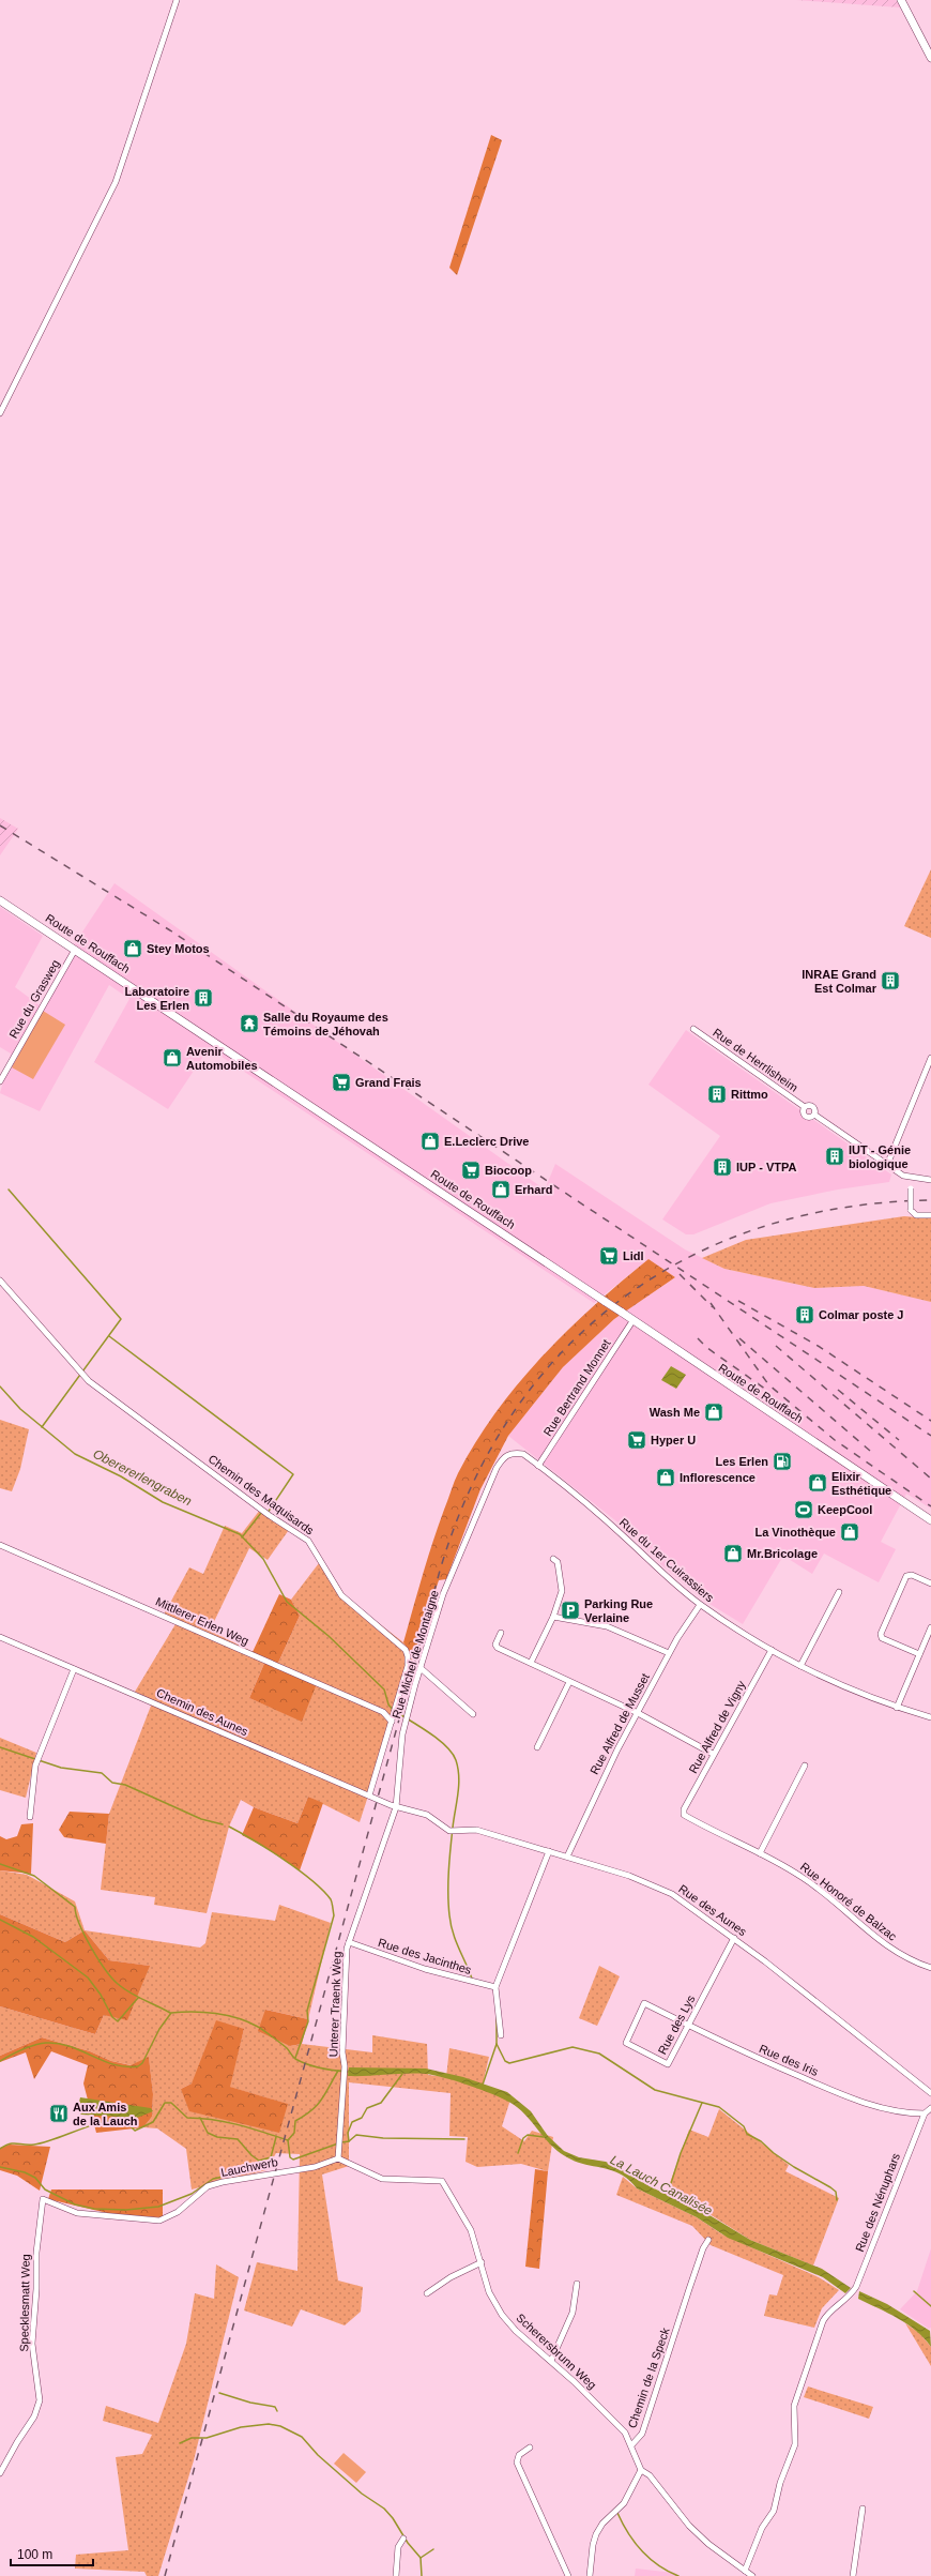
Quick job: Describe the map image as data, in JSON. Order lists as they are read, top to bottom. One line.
{"streets":{"main road":["Route de Rouffach"],"street":["Rue du Grasweg","Rue de Herrlisheim","Rue Bertrand Monnet","Chemin des Maquisards","Rue du 1er Cuirassiers","Mittlerer Erlen Weg","Rue Michel de Montaigne","Chemin des Aunes","Rue Alfred de Musset","Rue Alfred de Vigny","Rue Honoré de Balzac","Rue des Aunes","Rue des Jacinthes","Unterer Traenk Weg","Rue des Lys","Rue des Iris","Lauchwerb","Rue des Nénuphars","Specklesmatt Weg","Scherersbrunn Weg","Chemin de la Speck"]},"crossings":[["Route de Rouffach","Rue du Grasweg"],["Route de Rouffach","Rue Bertrand Monnet"],["Rue Bertrand Monnet","Rue du 1er Cuirassiers"],["Rue Bertrand Monnet","Rue Michel de Montaigne"],["Chemin des Maquisards","Mittlerer Erlen Weg"],["Chemin des Maquisards","Chemin des Aunes"],["Rue du 1er Cuirassiers","Rue Michel de Montaigne"],["Rue du 1er Cuirassiers","Rue Alfred de Musset"],["Rue du 1er Cuirassiers","Rue Alfred de Vigny"],["Rue Michel de Montaigne","Chemin des Aunes"],["Rue Michel de Montaigne","Rue des Aunes"],["Rue Michel de Montaigne","Unterer Traenk Weg"],["Chemin des Aunes","Rue des Aunes"],["Chemin des Aunes","Unterer Traenk Weg"],["Rue Alfred de Musset","Rue des Aunes"],["Rue Alfred de Vigny","Rue Honoré de Balzac"],["Rue des Aunes","Unterer Traenk Weg"],["Rue des Aunes","Rue des Lys"],["Rue des Jacinthes","Unterer Traenk Weg"],["Unterer Traenk Weg","Lauchwerb"],["Unterer Traenk Weg","Scherersbrunn Weg"],["Rue des Lys","Rue des Iris"],["Rue des Iris","Rue des Nénuphars"],["Lauchwerb","Specklesmatt Weg"],["Lauchwerb","Scherersbrunn Weg"],["Rue des Nénuphars","Chemin de la Speck"],["Scherersbrunn Weg","Chemin de la Speck"]],"water":["Oberererlengraben","La Lauch Canalisée"],"places":{"shop":["Stey Motos","Avenir Automobiles","E.Leclerc Drive","Erhard","Wash Me","Inflorescence","Elixir Esthétique","La Vinothèque","Mr.Bricolage"],"building":["INRAE Grand Est Colmar","Laboratoire Les Erlen","Rittmo","IUT - Génie biologique","IUP - VTPA","Colmar poste J"],"temple":["Salle du Royaume des Témoins de Jéhovah"],"supermarket":["Grand Frais","Biocoop","Lidl","Hyper U"],"fuel station":["Les Erlen"],"sports":["KeepCool"],"parking":["Parking Rue Verlaine"],"restaurant":["Aux Amis de la Lauch"]},"scale_bar":"100 m"}
